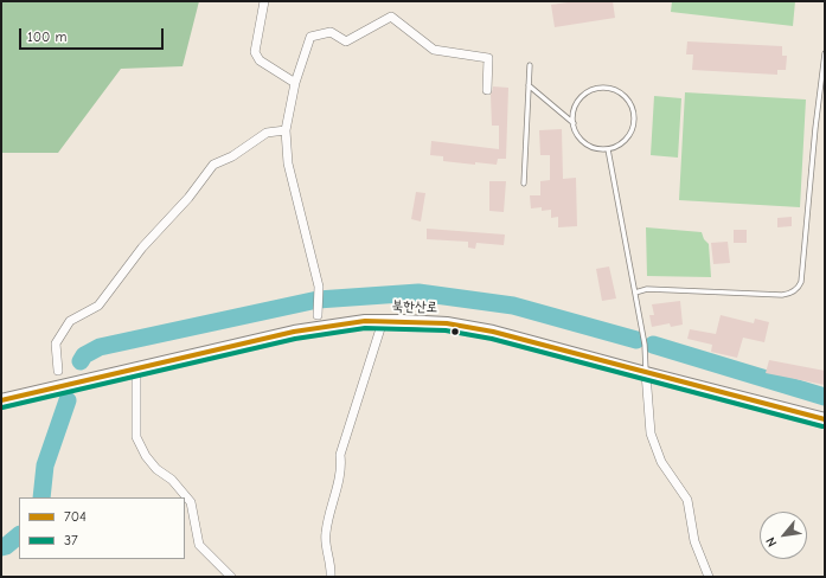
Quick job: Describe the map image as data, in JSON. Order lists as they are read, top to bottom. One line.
{"streets":{"street":["북한산로"]},"lines":["transit line 704","transit line 37"],"legend":["704","37"],"scale_bar":"100 m","north":"bottom left"}
